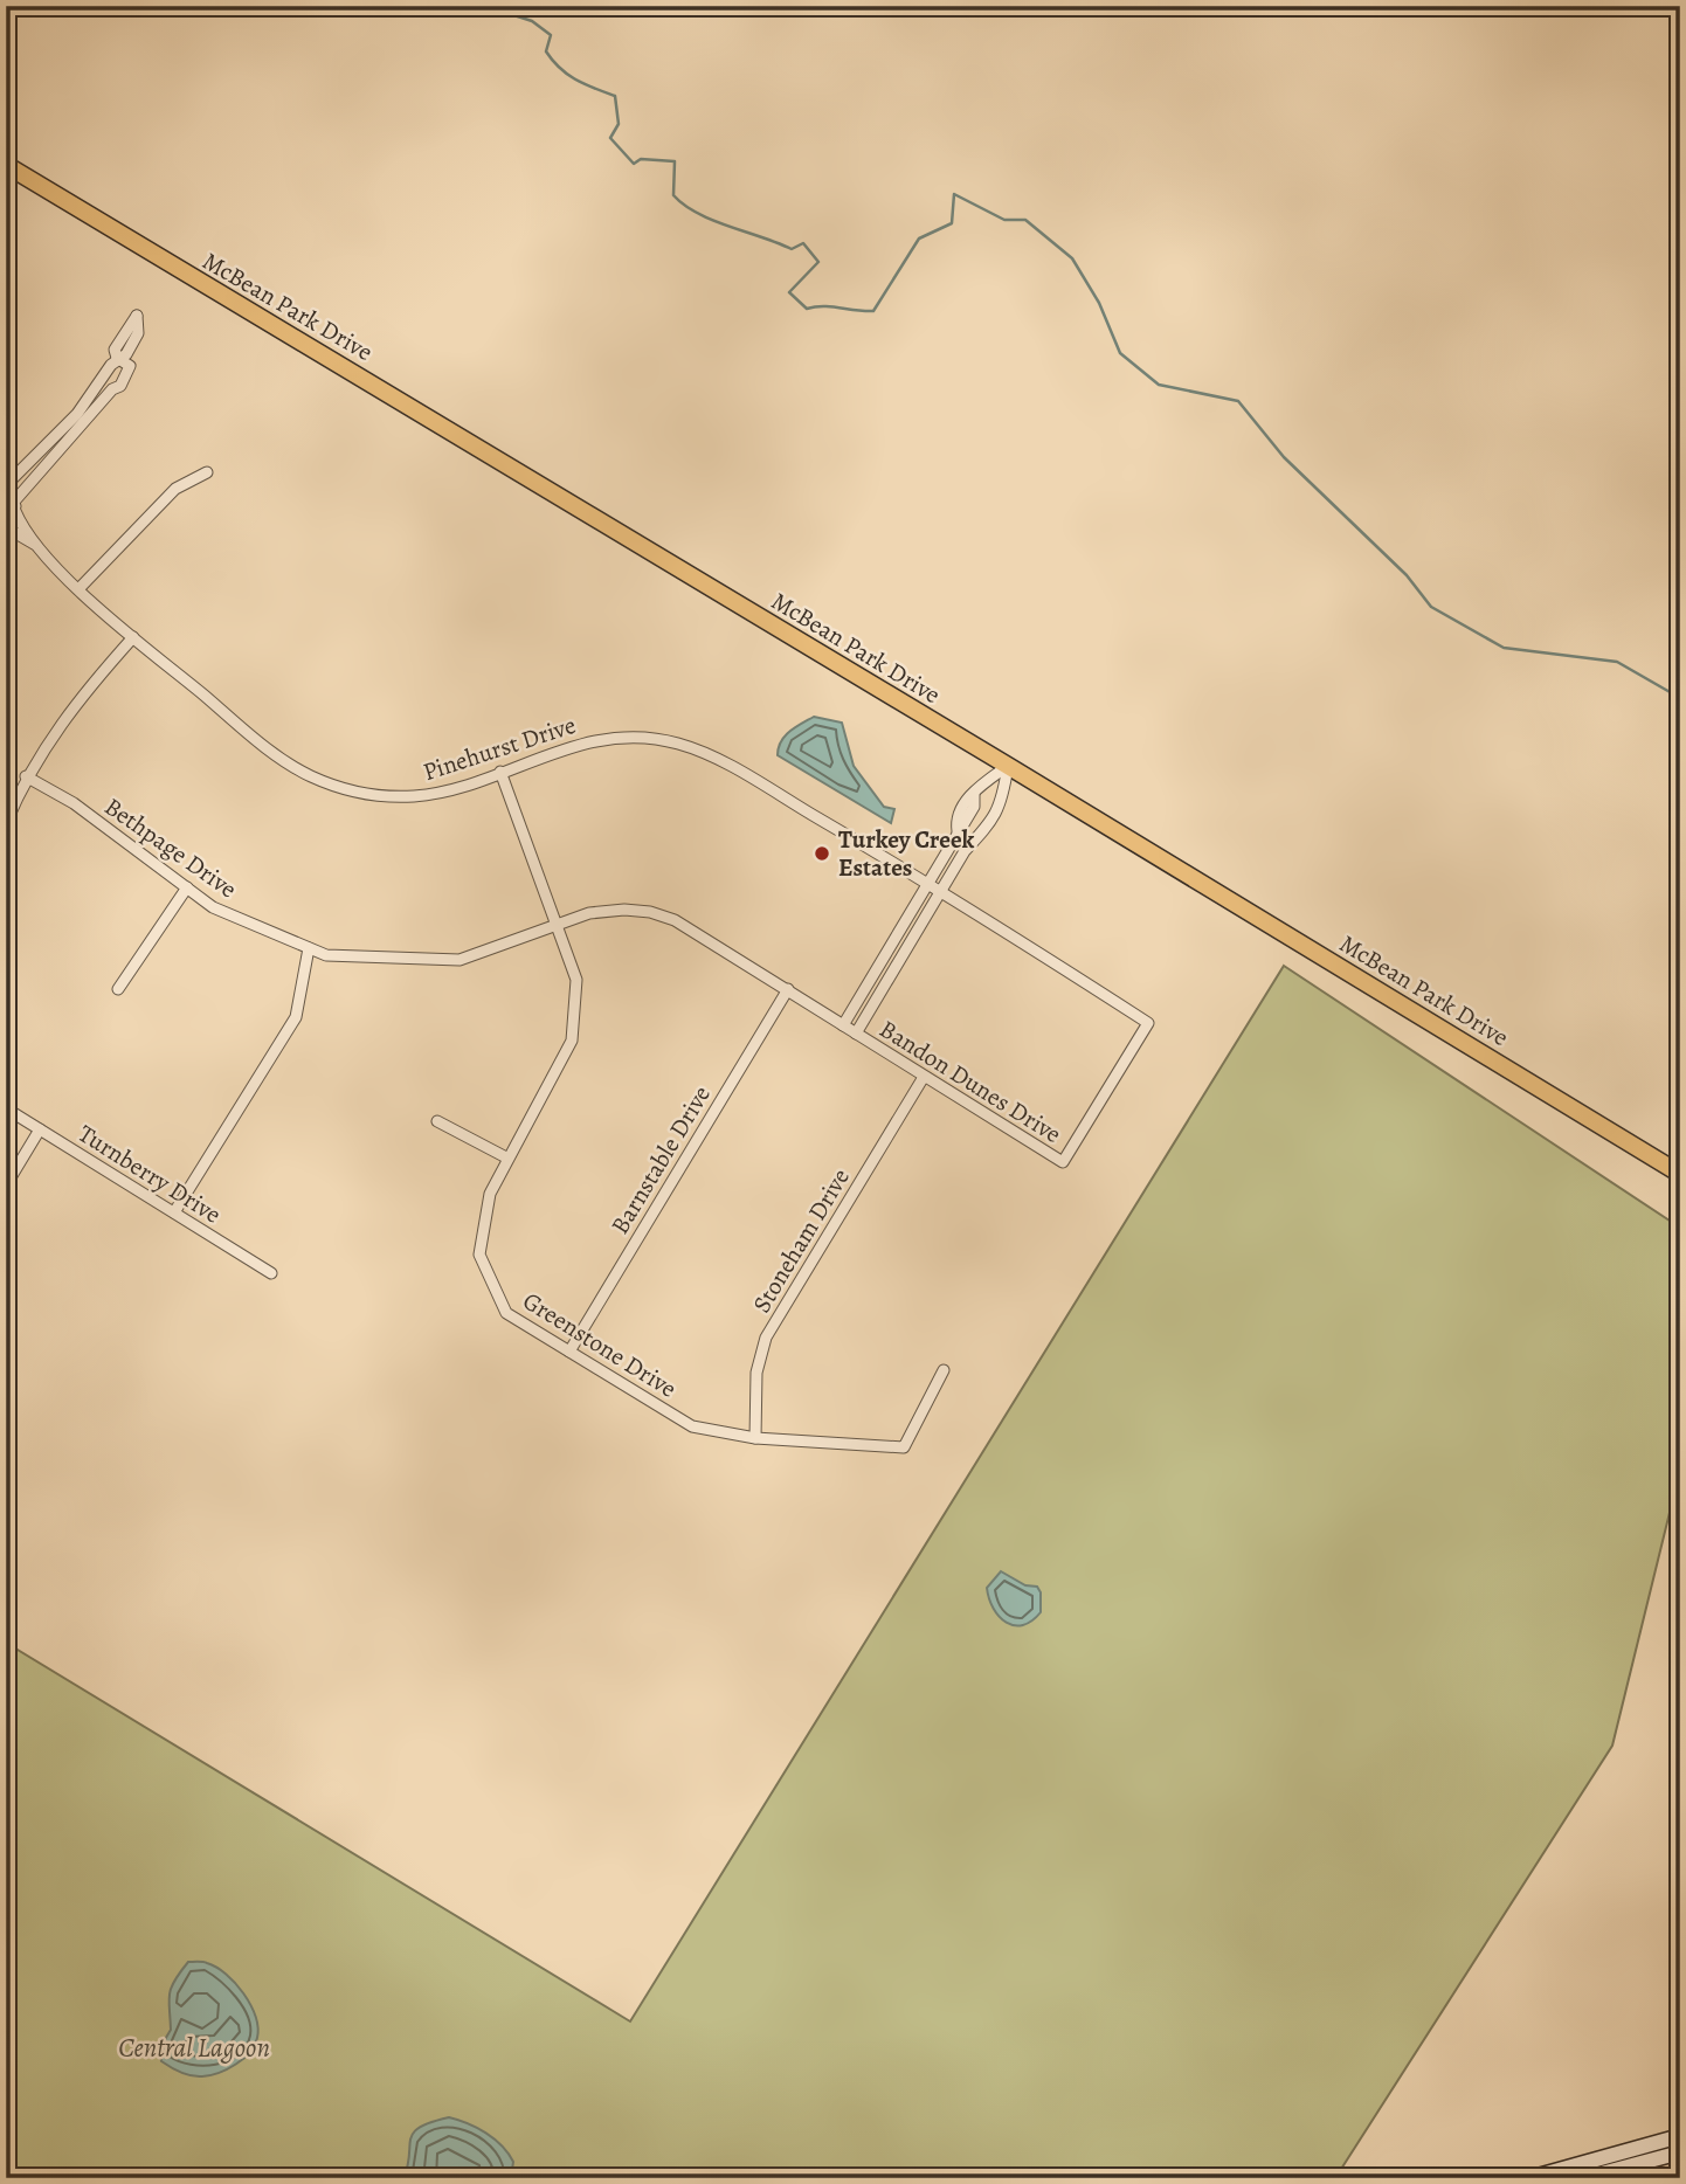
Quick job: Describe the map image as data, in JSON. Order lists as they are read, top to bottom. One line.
{"streets":{"main road":["McBean Park Drive"],"street":["Pinehurst Drive","Bethpage Drive","Bandon Dunes Drive","Barnstable Drive","Turnberry Drive","Stoneham Drive","Greenstone Drive"]},"crossings":[["Pinehurst Drive","Bandon Dunes Drive"],["Pinehurst Drive","Greenstone Drive"],["Bethpage Drive","Bandon Dunes Drive"],["Bethpage Drive","Barnstable Drive"],["Bethpage Drive","Greenstone Drive"],["Bandon Dunes Drive","Stoneham Drive"],["Barnstable Drive","Greenstone Drive"],["Stoneham Drive","Greenstone Drive"]],"water":["Central Lagoon"],"places":["Turkey Creek Estates"]}
